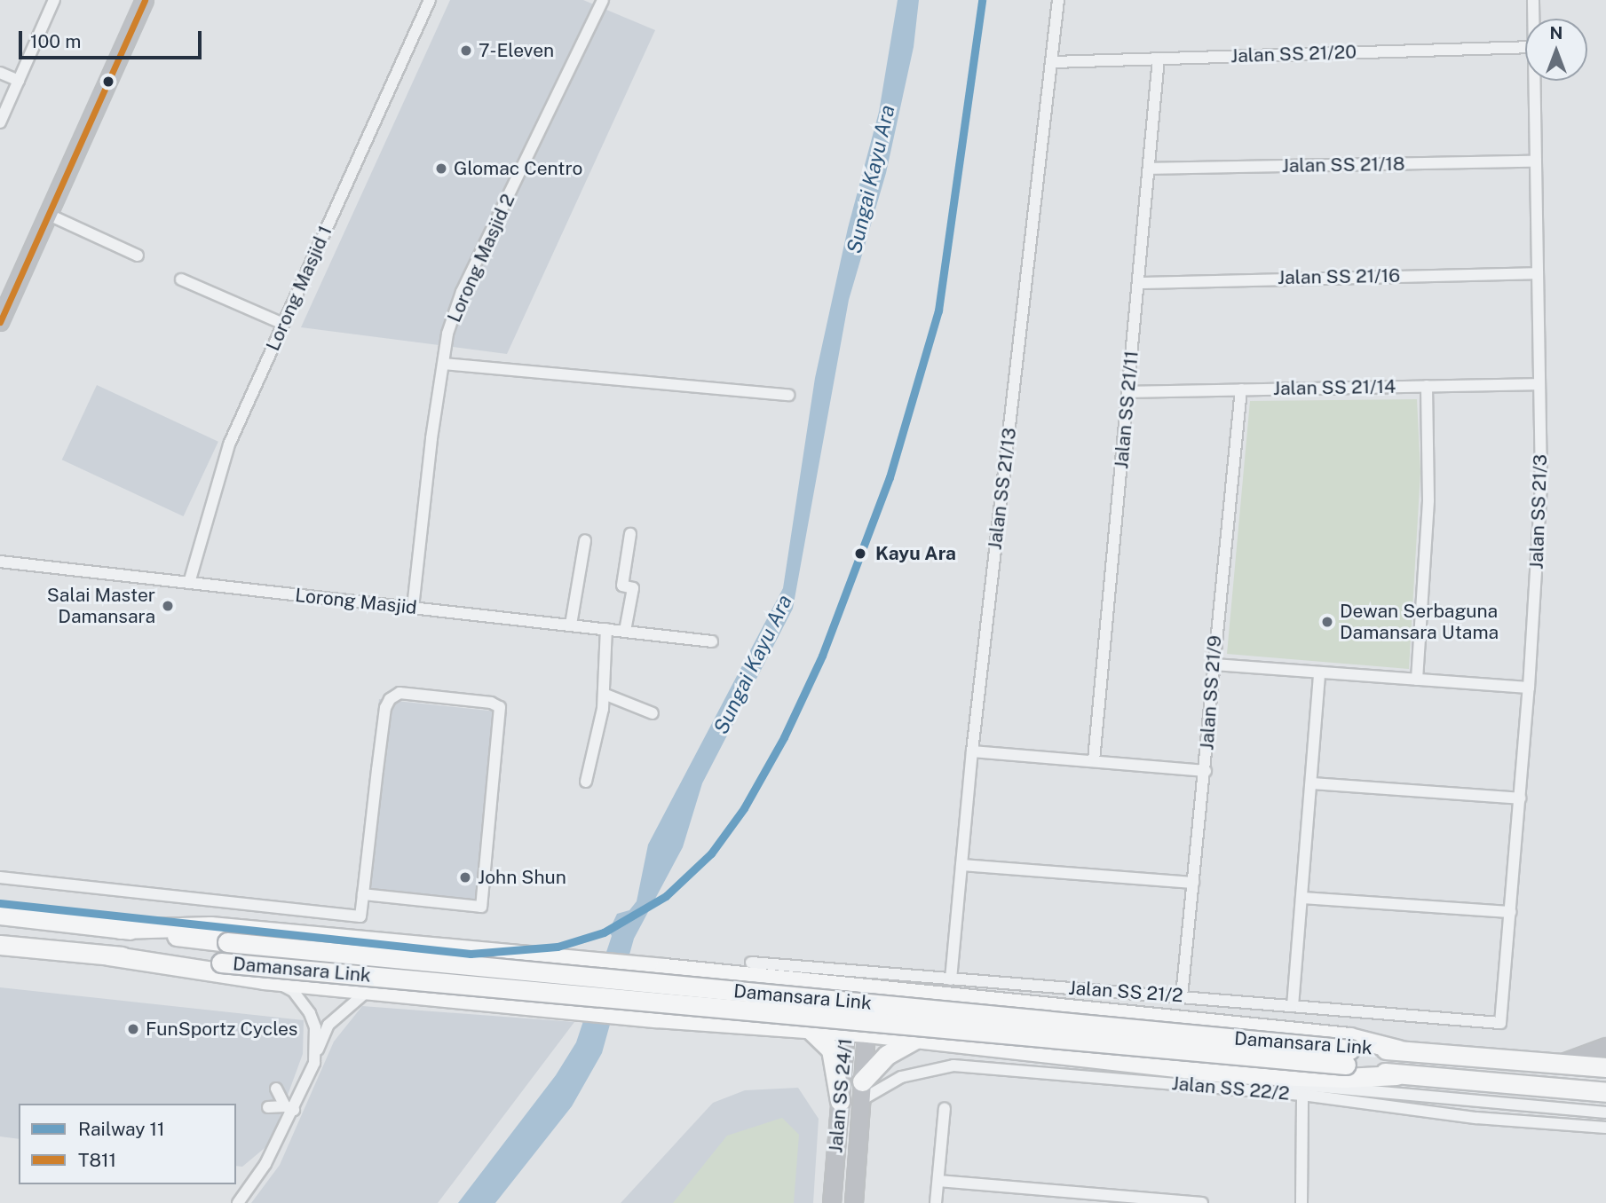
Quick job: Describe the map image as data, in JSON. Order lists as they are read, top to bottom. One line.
{"streets":{"highway":["Damansara Link"],"main road":["Jalan SS 24/1"],"street":["Jalan SS 21/20","Jalan SS 21/18","Lorong Masjid 2","Jalan SS 21/16","Lorong Masjid 1","Jalan SS 21/14","Jalan SS 21/11","Jalan SS 21/13","Jalan SS 21/3","Lorong Masjid","Jalan SS 21/9","Jalan SS 21/2","Jalan SS 22/2"]},"crossings":[["Jalan SS 21/20","Jalan SS 21/11"],["Jalan SS 21/20","Jalan SS 21/13"],["Jalan SS 21/18","Jalan SS 21/11"],["Jalan SS 21/18","Jalan SS 21/3"],["Lorong Masjid 2","Lorong Masjid"],["Jalan SS 21/16","Jalan SS 21/11"],["Jalan SS 21/16","Jalan SS 21/3"],["Lorong Masjid 1","Lorong Masjid"],["Jalan SS 21/14","Jalan SS 21/11"],["Jalan SS 21/14","Jalan SS 21/3"],["Jalan SS 21/14","Jalan SS 21/9"],["Jalan SS 21/13","Jalan SS 21/2"],["Jalan SS 21/3","Jalan SS 21/2"],["Jalan SS 21/9","Jalan SS 21/2"],["Jalan SS 22/2","Jalan SS 24/1"]],"water":["Sungai Kayu Ara"],"places":["7-Eleven","Glomac Centro","Kayu Ara","Salai Master Damansara","Dewan Serbaguna Damansara Utama","John Shun","FunSportz Cycles"],"lines":["rail line 11","transit line T811"],"legend":["Railway 11","T811"],"scale_bar":"100 m","north":"top"}
